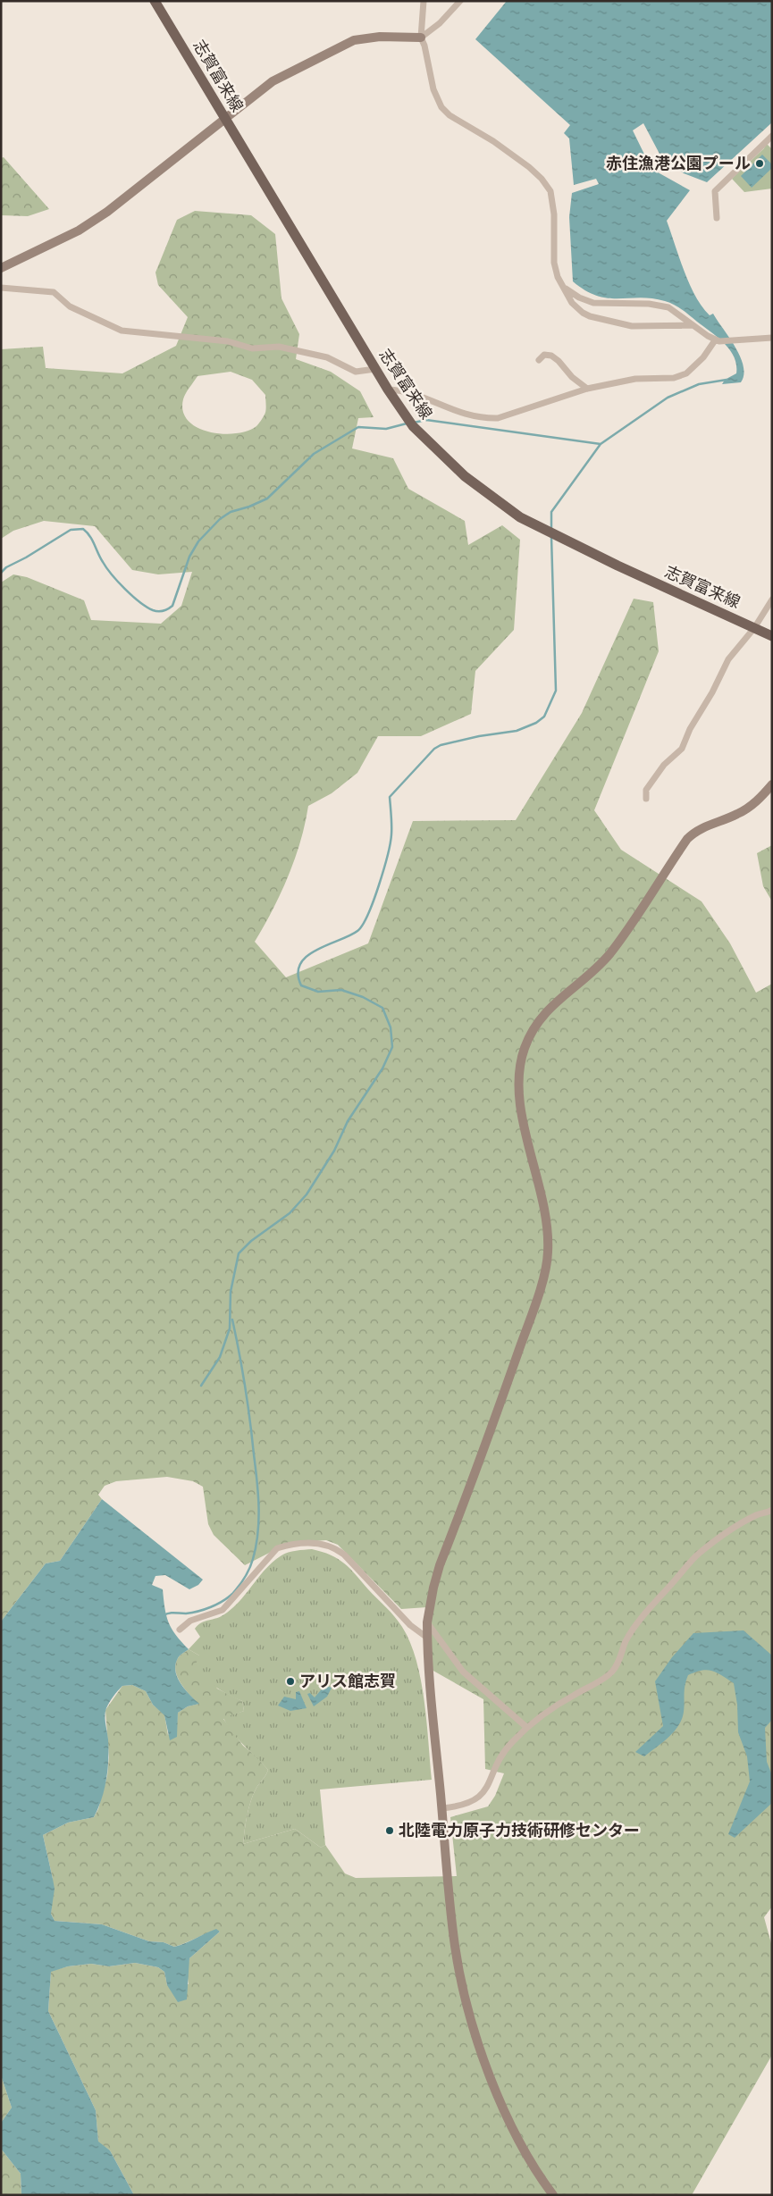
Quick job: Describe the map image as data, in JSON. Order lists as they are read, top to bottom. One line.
{"streets":{"main road":["志賀富来線"]},"places":["赤住漁港公園プール","アリス館志賀","北陸電力原子力技術研修センター"]}
